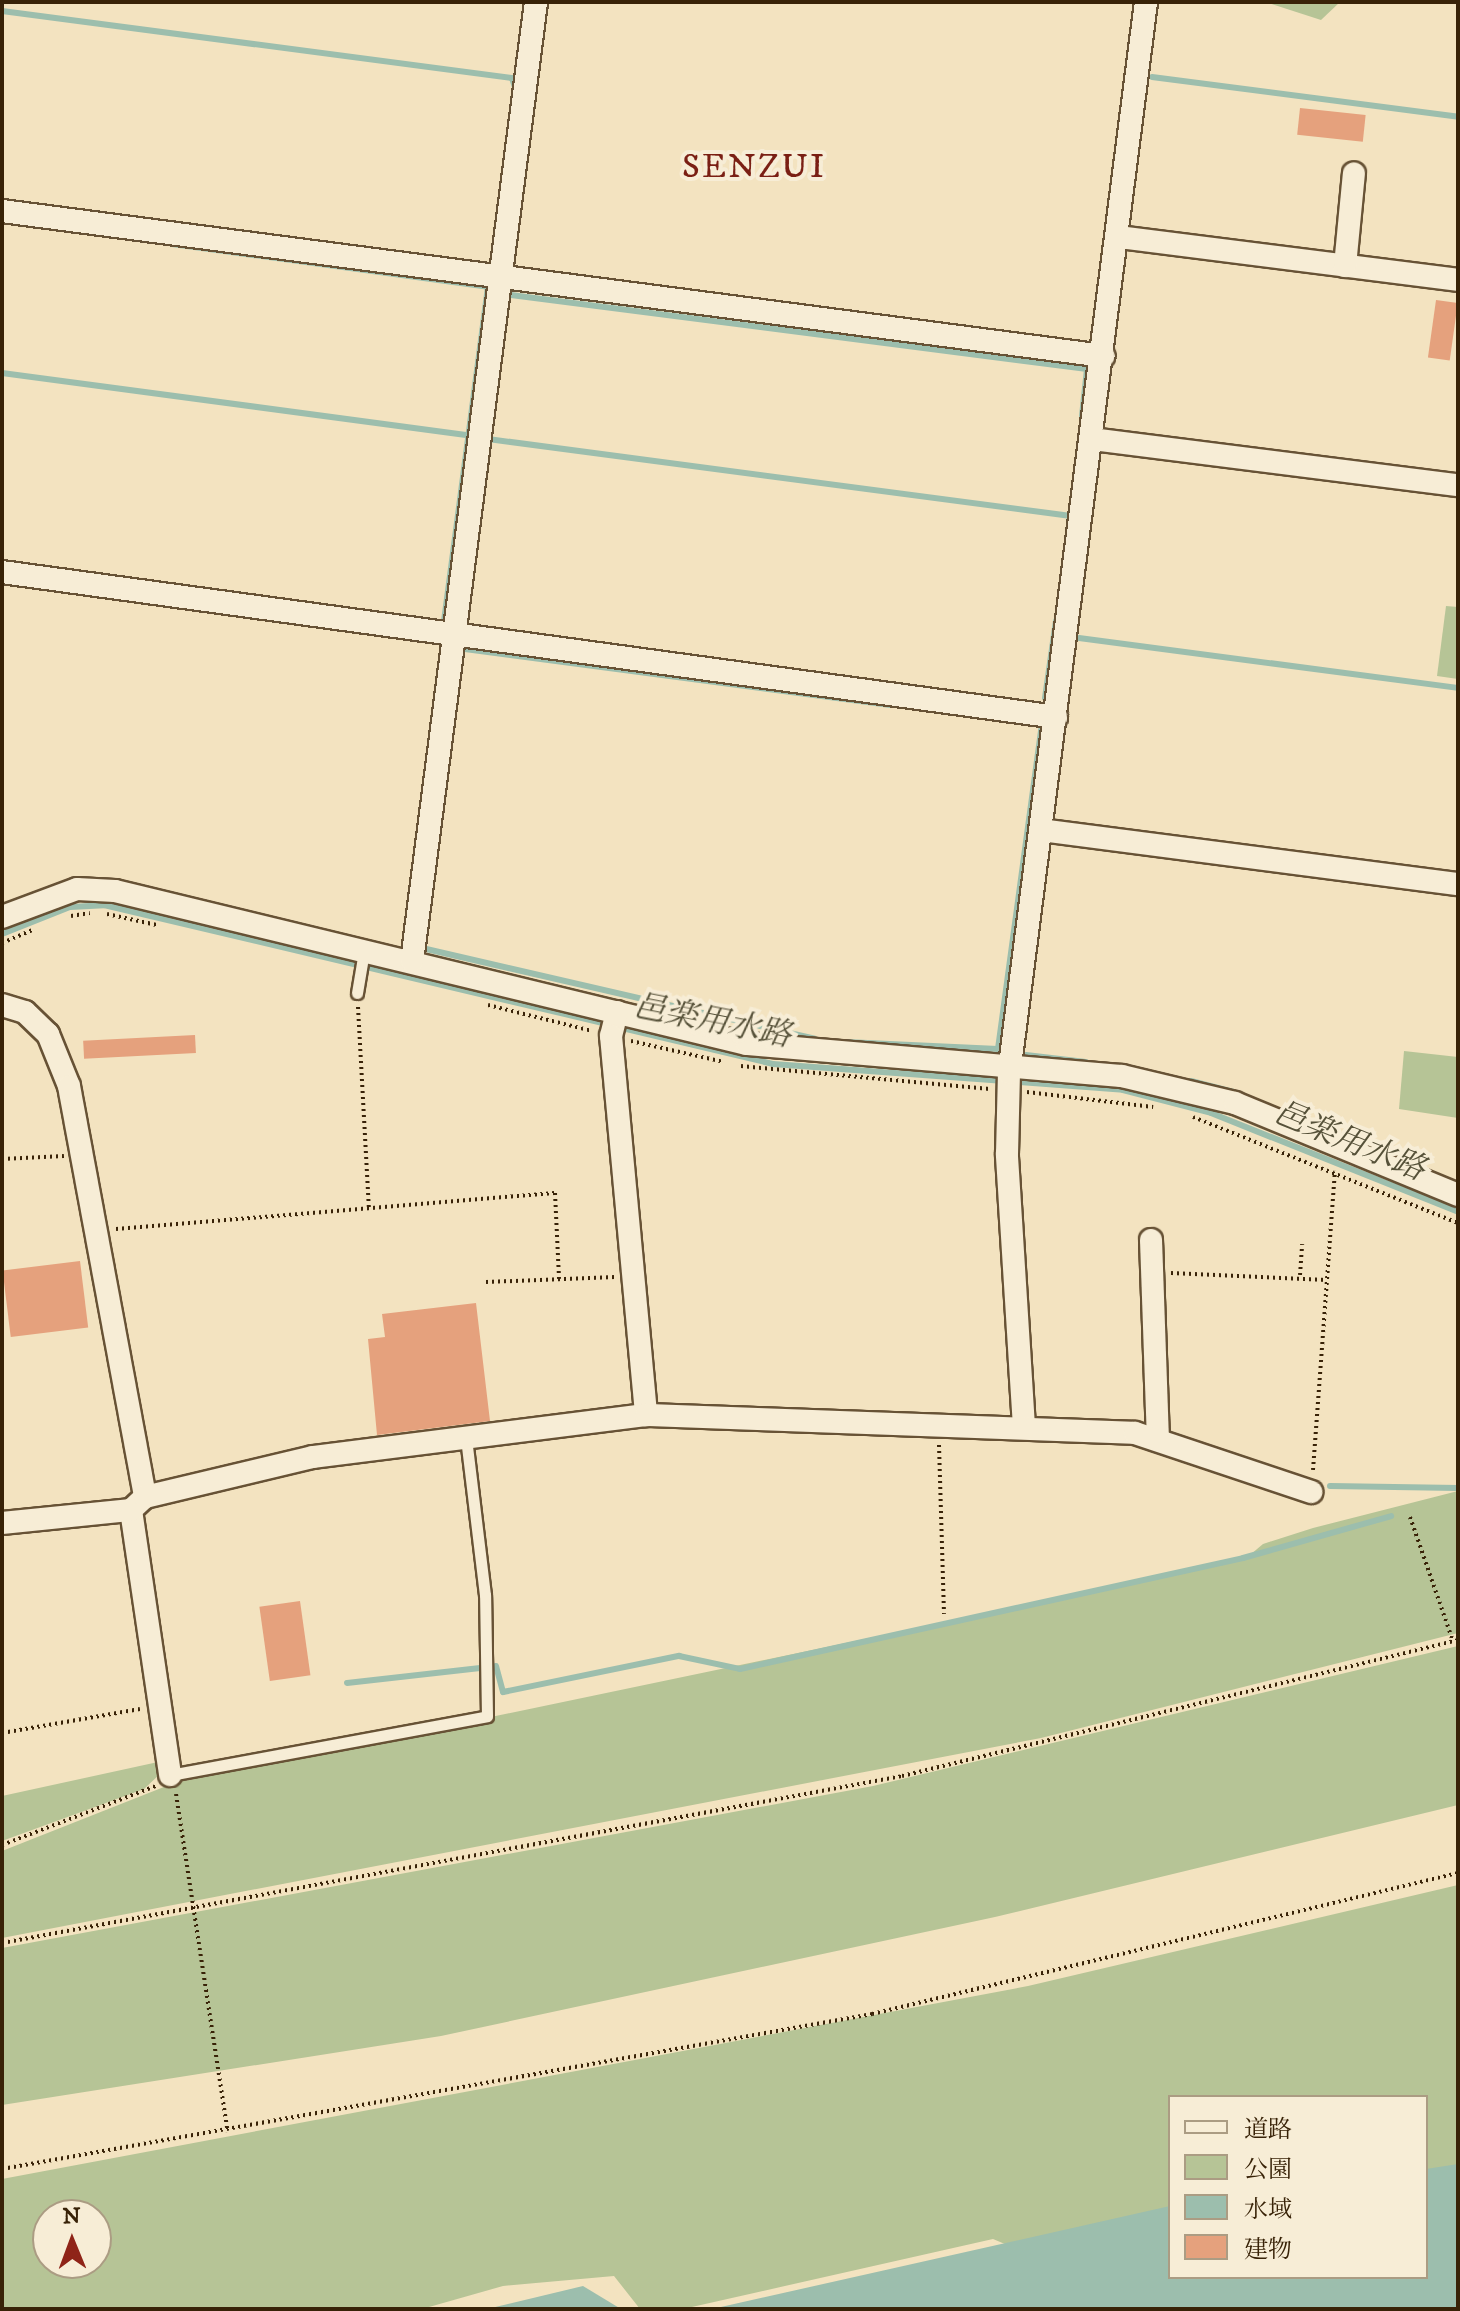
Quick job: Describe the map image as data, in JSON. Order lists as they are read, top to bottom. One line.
{"districts":["SENZUI"],"water":["邑楽用水路"],"legend":["道路","公園","水域","建物"],"north":"top"}
